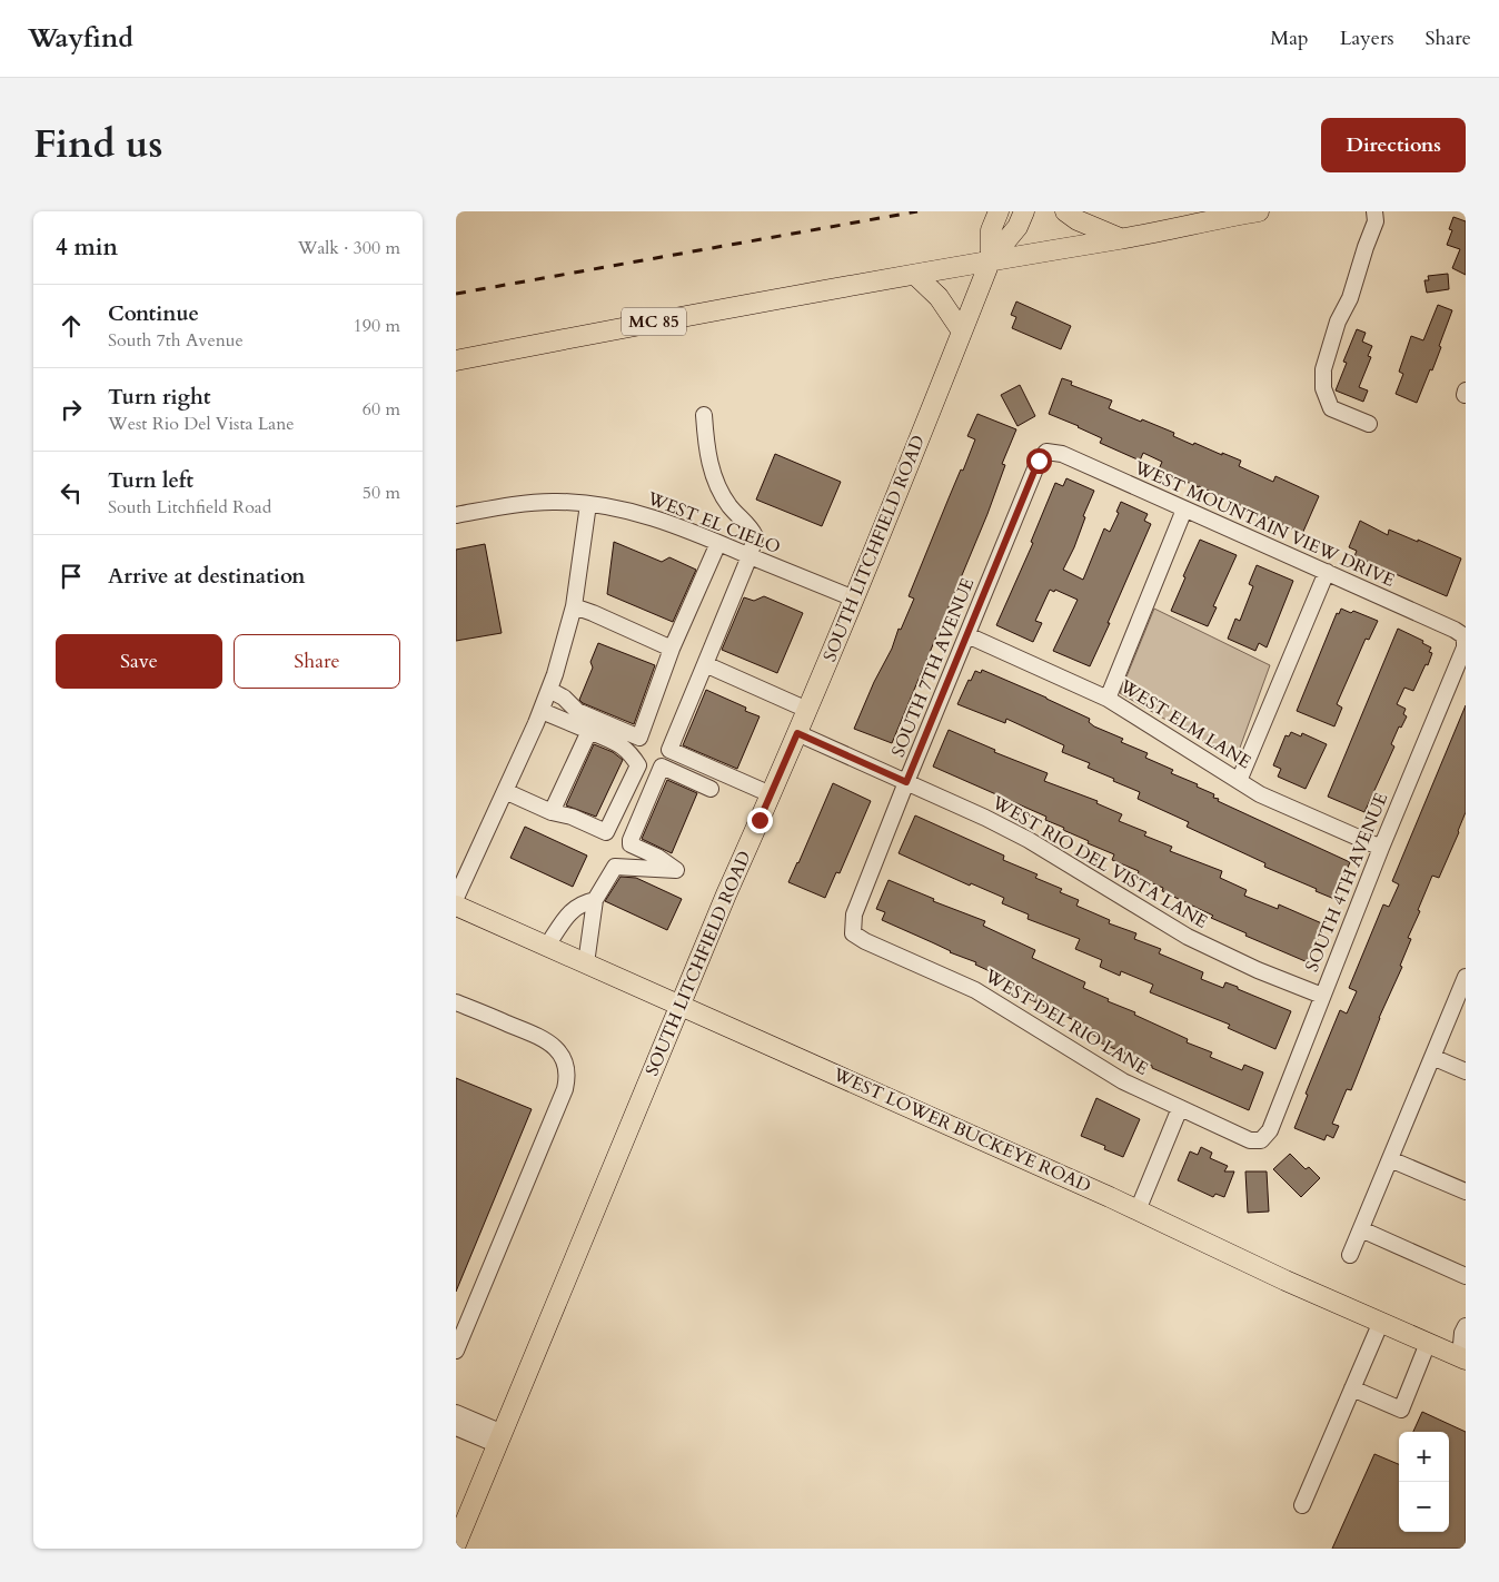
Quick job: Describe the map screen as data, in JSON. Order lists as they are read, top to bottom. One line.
{"streets":{"main road":["MC 85","SOUTH LITCHFIELD ROAD","WEST LOWER BUCKEYE ROAD"],"street":["WEST EL CIELO","WEST MOUNTAIN VIEW DRIVE","SOUTH 7TH AVENUE","WEST ELM LANE","WEST RIO DEL VISTA LANE","SOUTH 4TH AVENUE","WEST DEL RIO LANE"]},"crossings":[["MC 85","SOUTH LITCHFIELD ROAD"],["WEST EL CIELO","SOUTH LITCHFIELD ROAD"],["WEST MOUNTAIN VIEW DRIVE","SOUTH 7TH AVENUE"],["WEST MOUNTAIN VIEW DRIVE","SOUTH 4TH AVENUE"],["SOUTH LITCHFIELD ROAD","WEST RIO DEL VISTA LANE"],["SOUTH LITCHFIELD ROAD","WEST LOWER BUCKEYE ROAD"],["SOUTH 7TH AVENUE","WEST ELM LANE"],["SOUTH 7TH AVENUE","WEST RIO DEL VISTA LANE"],["SOUTH 7TH AVENUE","WEST DEL RIO LANE"],["WEST ELM LANE","SOUTH 4TH AVENUE"],["WEST RIO DEL VISTA LANE","SOUTH 4TH AVENUE"],["SOUTH 4TH AVENUE","WEST DEL RIO LANE"]],"page":{"header":"Wayfind","nav":["Map","Layers","Share"],"title":"Find us","buttons":["Directions",["Save","Share"]],"heading":["4 min","Walk · 300 m"],"list":[["Continue","South 7th Avenue","190 m"],["Turn right","West Rio Del Vista Lane","60 m"],["Turn left","South Litchfield Road","50 m"],"Arrive at destination"],"map_buttons":["+","−"]}}
